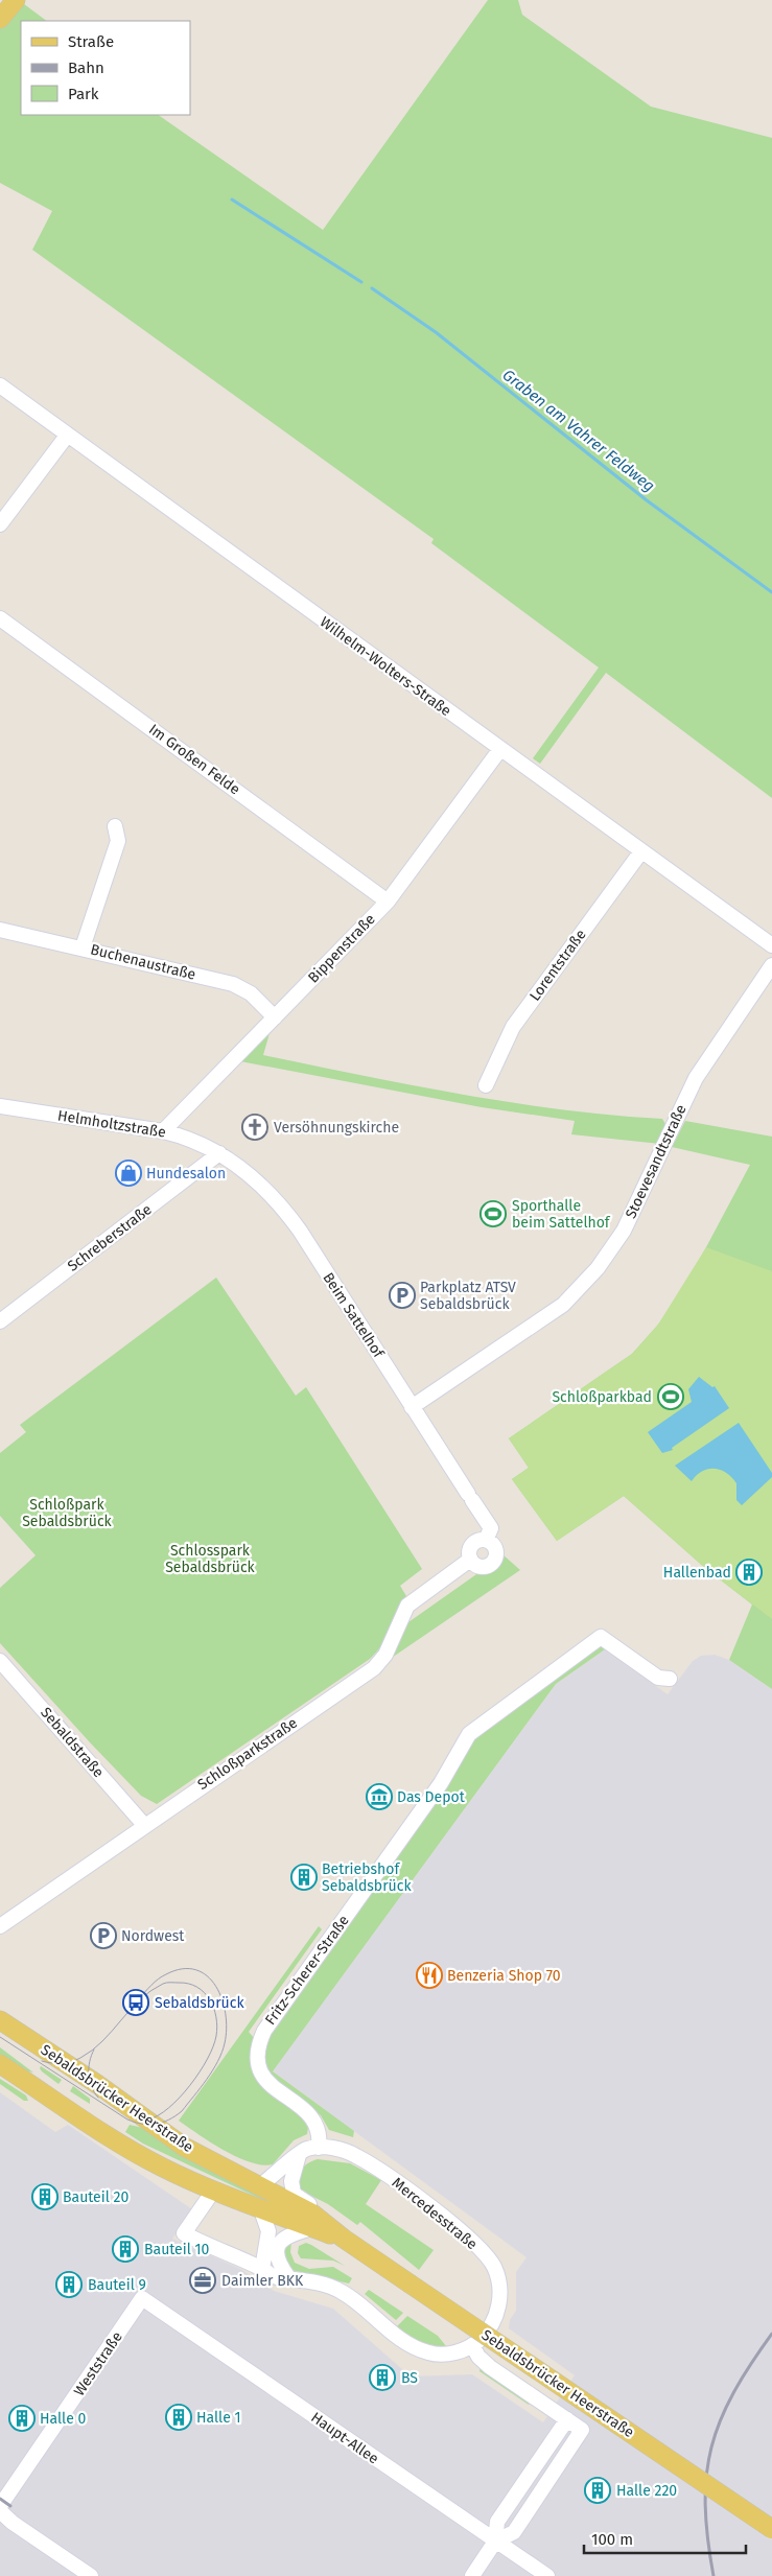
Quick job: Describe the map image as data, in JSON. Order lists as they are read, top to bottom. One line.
{"streets":{"main road":["Sebaldsbrücker Heerstraße"],"street":["Wilhelm-Wolters-Straße","Im Großen Felde","Bippenstraße","Buchenaustraße","Lorentstraße","Helmholtzstraße","Stoevesandtstraße","Schreberstraße","Beim Sattelhof","Sebaldstraße","Schloßparkstraße","Fritz-Scherer-Straße","Mercedesstraße","Weststraße","Haupt-Allee"]},"crossings":[["Wilhelm-Wolters-Straße","Bippenstraße"],["Wilhelm-Wolters-Straße","Lorentstraße"],["Im Großen Felde","Bippenstraße"],["Bippenstraße","Buchenaustraße"],["Bippenstraße","Helmholtzstraße"],["Helmholtzstraße","Schreberstraße"],["Helmholtzstraße","Beim Sattelhof"],["Stoevesandtstraße","Beim Sattelhof"],["Schreberstraße","Beim Sattelhof"],["Beim Sattelhof","Schloßparkstraße"],["Sebaldstraße","Schloßparkstraße"],["Fritz-Scherer-Straße","Mercedesstraße"],["Sebaldsbrücker Heerstraße","Mercedesstraße"],["Weststraße","Haupt-Allee"]],"water":["Graben am Vahrer Feldweg"],"parks":["Schloßpark Sebaldsbrück","Schlosspark Sebaldsbrück"],"places":{"church":["Versöhnungskirche"],"shop":["Hundesalon"],"sports":["Sporthalle beim Sattelhof","Schloßparkbad"],"parking":["Parkplatz ATSV Sebaldsbrück","Nordwest"],"building":["Hallenbad","Betriebshof Sebaldsbrück","Bauteil 20","Bauteil 10","Bauteil 9","BS","Halle 1","Halle 0","Halle 220"],"museum":["Das Depot"],"restaurant":["Benzeria Shop 70"],"bus stop":["Sebaldsbrück"],"office":["Daimler BKK"]},"legend":["Straße","Bahn","Park"],"scale_bar":"100 m"}
